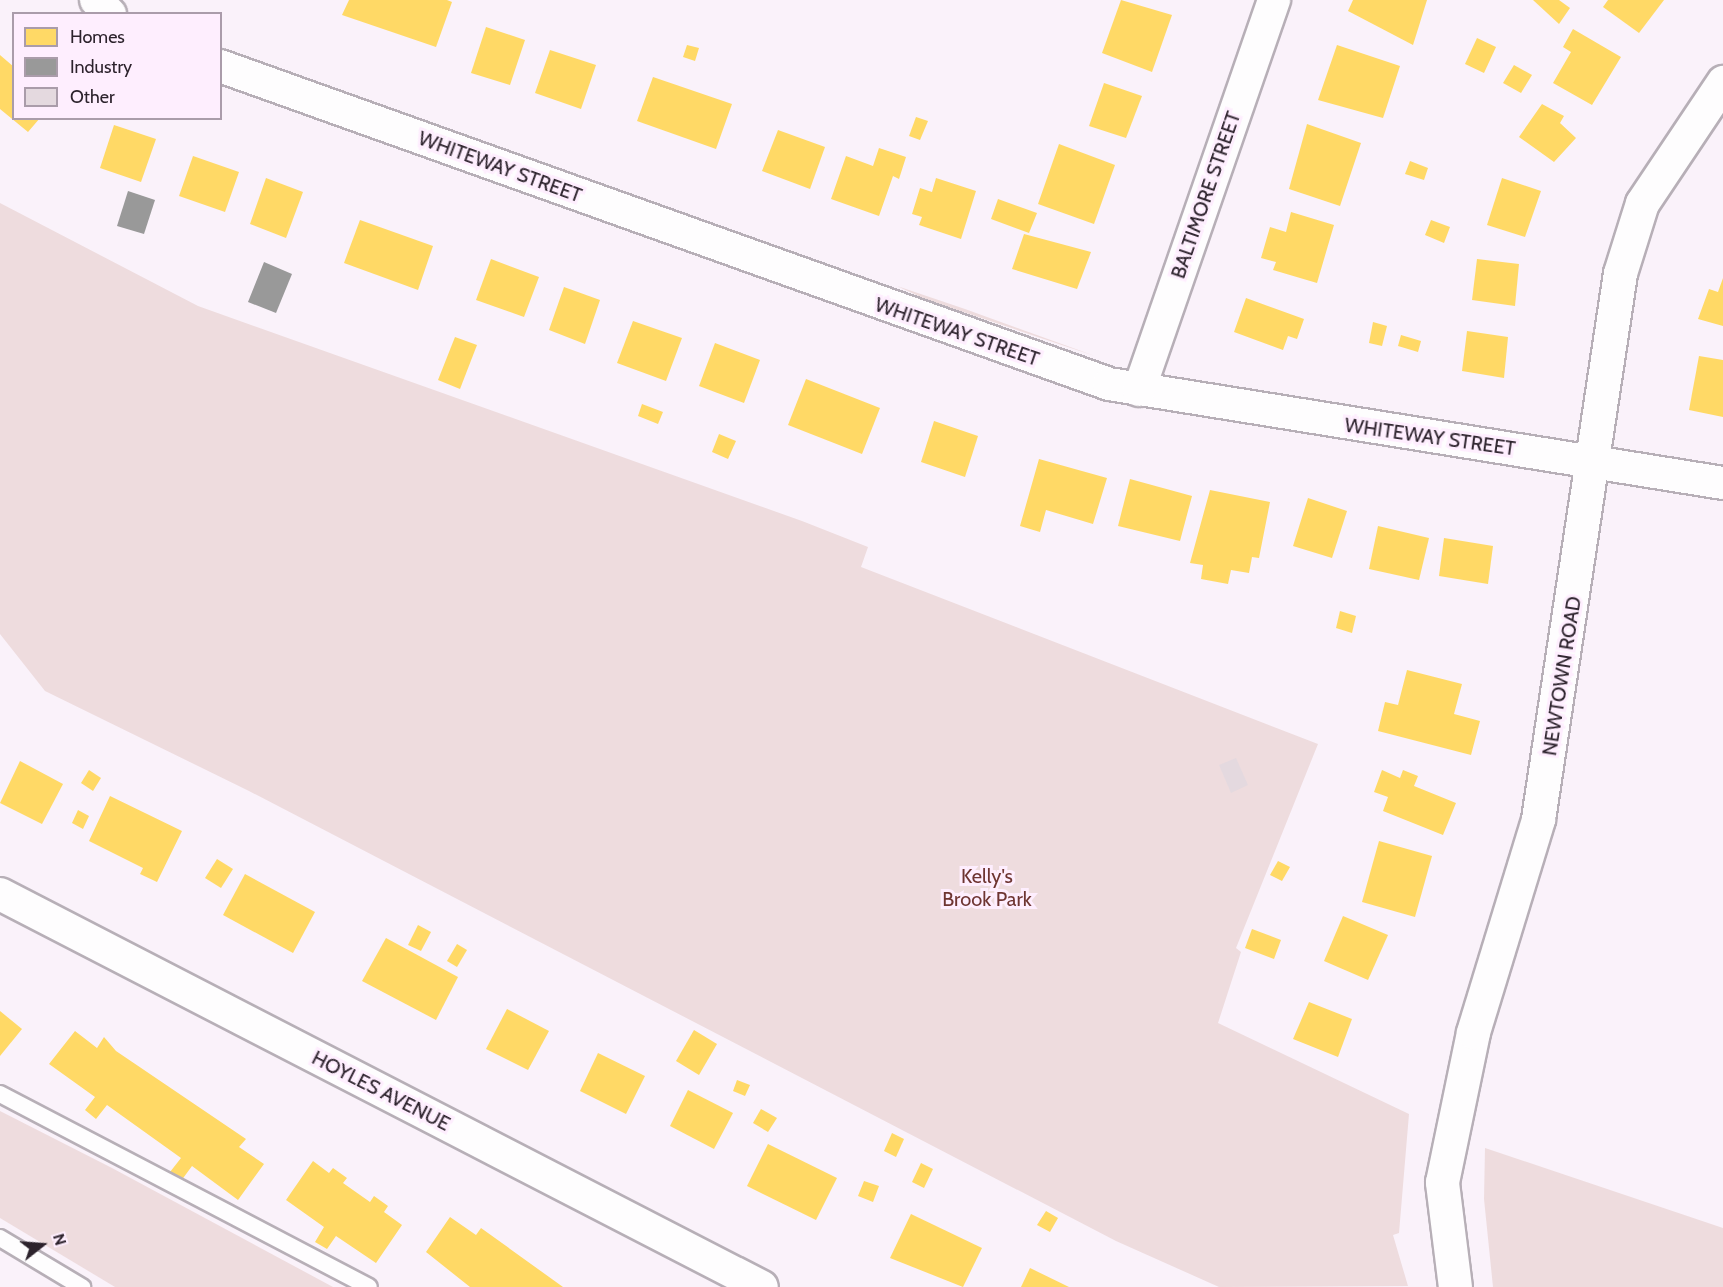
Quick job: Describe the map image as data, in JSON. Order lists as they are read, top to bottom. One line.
{"streets":{"street":["WHITEWAY STREET","BALTIMORE STREET","NEWTOWN ROAD","HOYLES AVENUE"]},"crossings":[["WHITEWAY STREET","BALTIMORE STREET"],["WHITEWAY STREET","NEWTOWN ROAD"]],"parks":["Kelly's Brook Park"],"legend":["Homes","Industry","Other"],"north":"right"}
